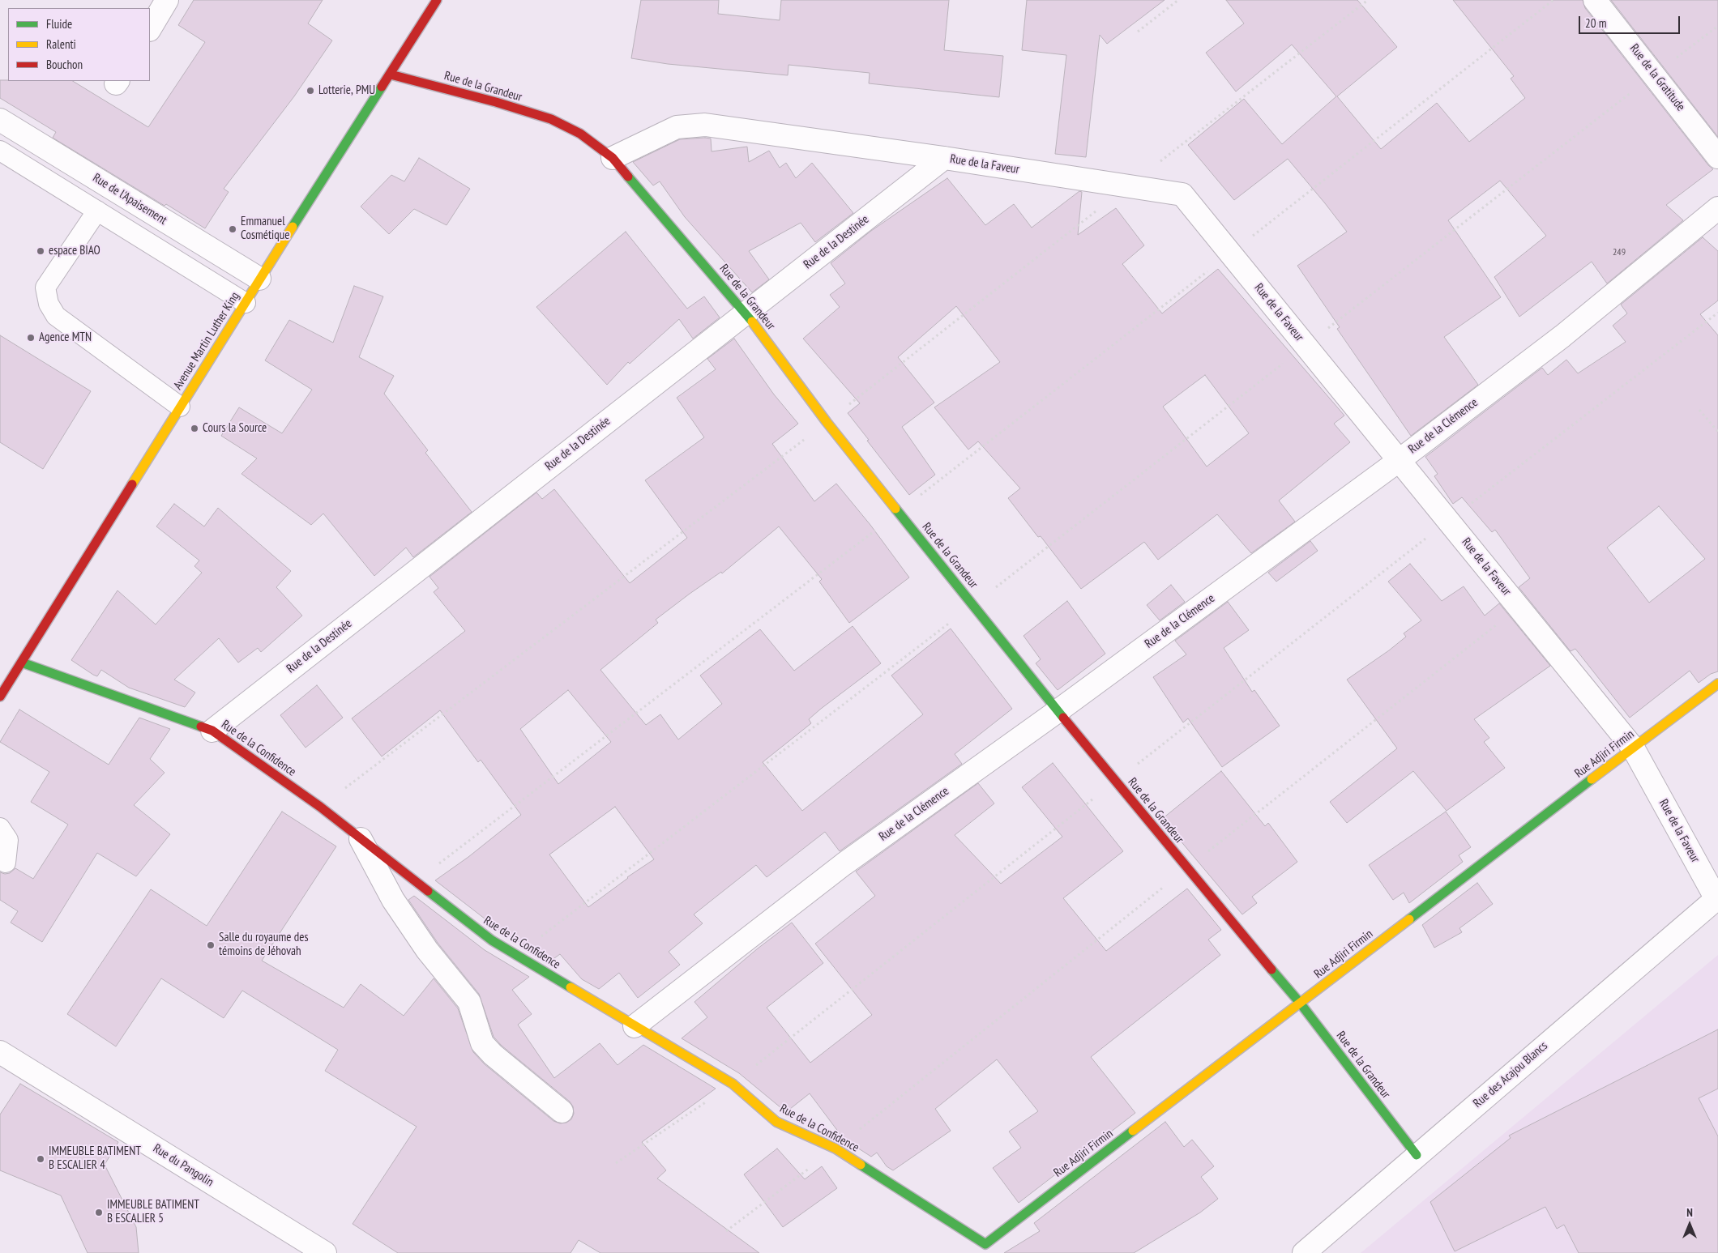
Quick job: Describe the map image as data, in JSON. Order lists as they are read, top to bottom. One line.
{"streets":{"street":["Rue de la Gratitude","Rue de la Grandeur","Rue de la Faveur","Rue de l'Apaisement","Rue de la Destinée","Avenue Martin Luther King","Rue de la Clémence","Rue de la Confidence","Rue Adjiri Firmin","Rue des Acajou Blancs","Rue du Pangolin"]},"crossings":[["Rue de la Grandeur","Rue de la Faveur"],["Rue de la Grandeur","Rue de la Destinée"],["Rue de la Grandeur","Avenue Martin Luther King"],["Rue de la Grandeur","Rue de la Clémence"],["Rue de la Grandeur","Rue Adjiri Firmin"],["Rue de la Grandeur","Rue des Acajou Blancs"],["Rue de la Faveur","Rue de la Destinée"],["Rue de la Faveur","Rue de la Clémence"],["Rue de la Faveur","Rue Adjiri Firmin"],["Rue de la Faveur","Rue des Acajou Blancs"],["Rue de l'Apaisement","Avenue Martin Luther King"],["Rue de la Destinée","Rue de la Confidence"],["Avenue Martin Luther King","Rue de la Confidence"],["Rue de la Clémence","Rue de la Confidence"],["Rue de la Confidence","Rue Adjiri Firmin"]],"places":["Lotterie, PMU","Emmanuel Cosmétique","espace BIAO","Agence MTN","Cours la Source","Salle du royaume des témoins de Jéhovah","IMMEUBLE BATIMENT B ESCALIER 4","IMMEUBLE BATIMENT B ESCALIER 5"],"house_numbers":["249"],"legend":["Fluide","Ralenti","Bouchon"],"scale_bar":"20 m","north":"top"}
